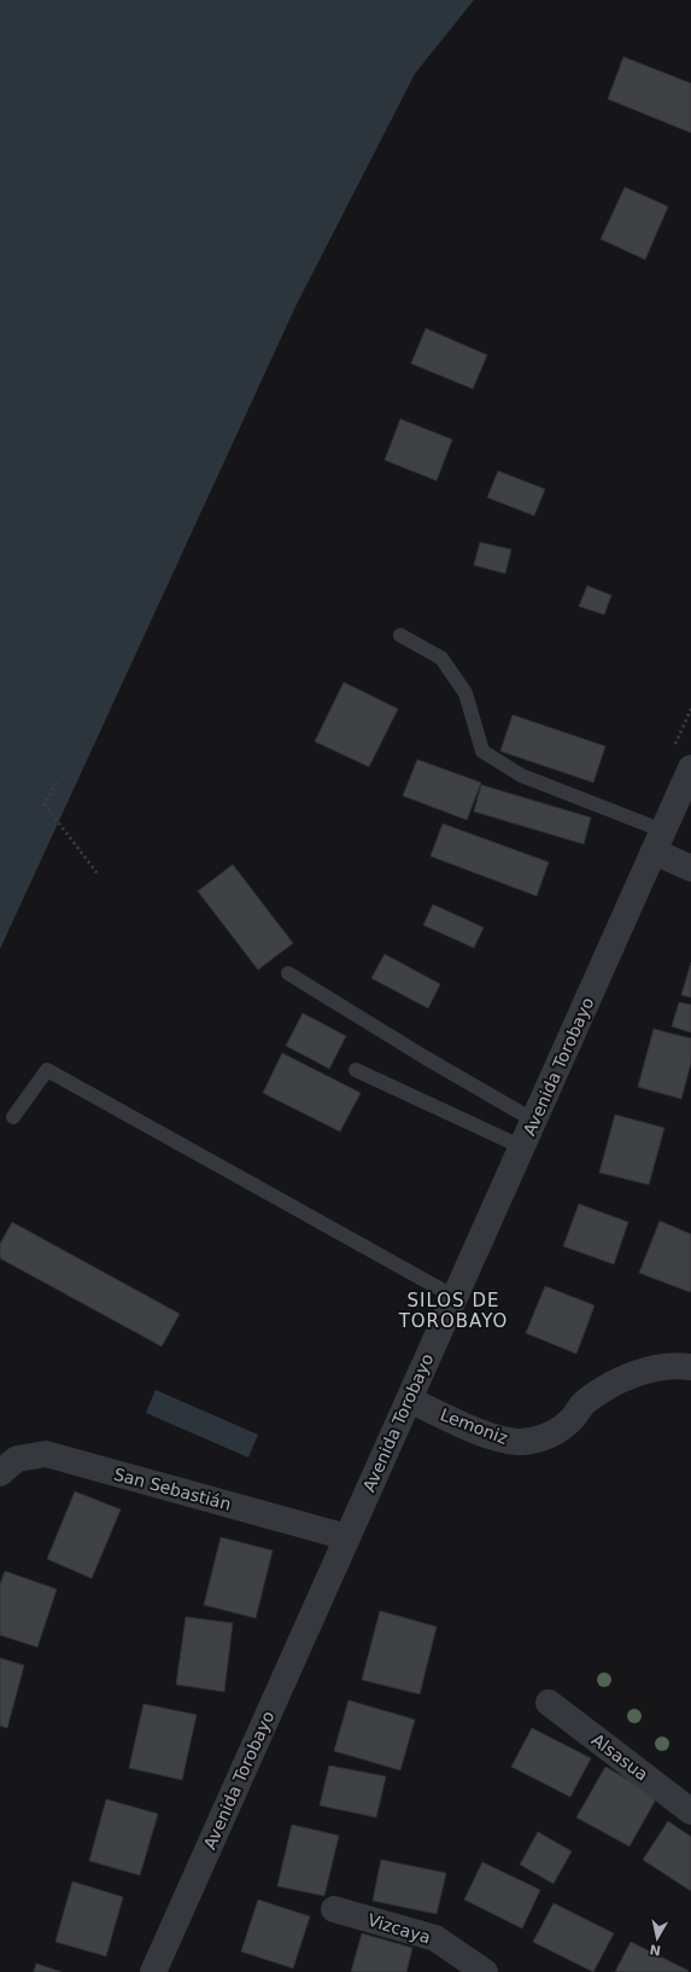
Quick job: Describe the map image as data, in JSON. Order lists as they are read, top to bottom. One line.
{"streets":{"street":["Avenida Torobayo","Lemoniz","San Sebastián","Alsasua","Vizcaya"]},"crossings":[["Avenida Torobayo","Lemoniz"],["Avenida Torobayo","San Sebastián"]],"districts":["SILOS DE TOROBAYO"],"north":"bottom"}
